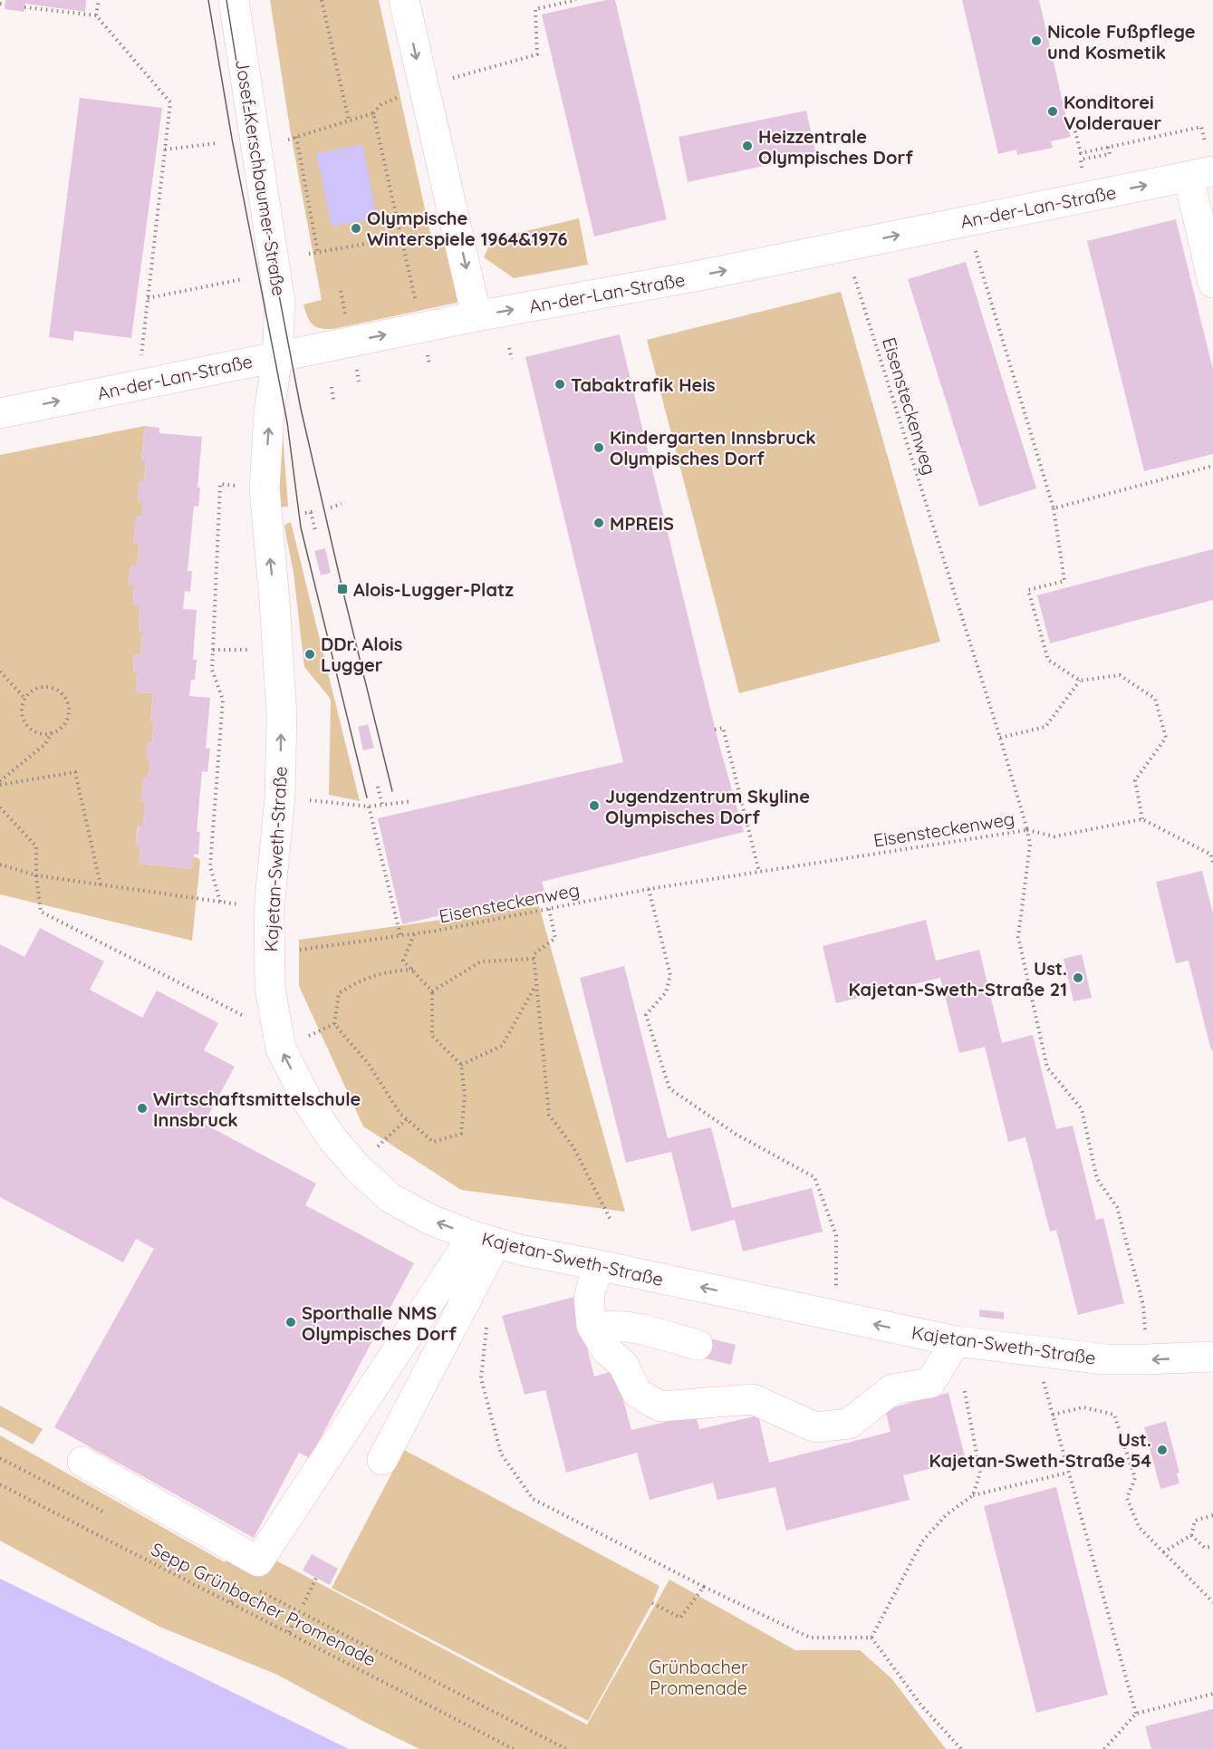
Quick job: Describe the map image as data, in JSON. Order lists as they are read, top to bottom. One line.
{"streets":{"street":["Josef-Kerschbaumer-Straße","An-der-Lan-Straße","Kajetan-Sweth-Straße"],"path":["Eisensteckenweg","Sepp Grünbacher Promenade"]},"crossings":[["Josef-Kerschbaumer-Straße","An-der-Lan-Straße"],["Josef-Kerschbaumer-Straße","Kajetan-Sweth-Straße"],["An-der-Lan-Straße","Eisensteckenweg"],["An-der-Lan-Straße","Kajetan-Sweth-Straße"]],"one_way":["An-der-Lan-Straße","Kajetan-Sweth-Straße"],"parks":["Grünbacher Promenade"],"places":{"other":["Nicole Fußpflege und Kosmetik","Konditorei Volderauer","Heizzentrale Olympisches Dorf","Olympische Winterspiele 1964&1976","Tabaktrafik Heis","Kindergarten Innsbruck Olympisches Dorf","MPREIS","DDr. Alois Lugger","Jugendzentrum Skyline Olympisches Dorf","Ust. Kajetan-Sweth-Straße 21","Wirtschaftsmittelschule Innsbruck","Sporthalle NMS Olympisches Dorf","Ust. Kajetan-Sweth-Straße 54"],"transit":["Alois-Lugger-Platz"]}}
